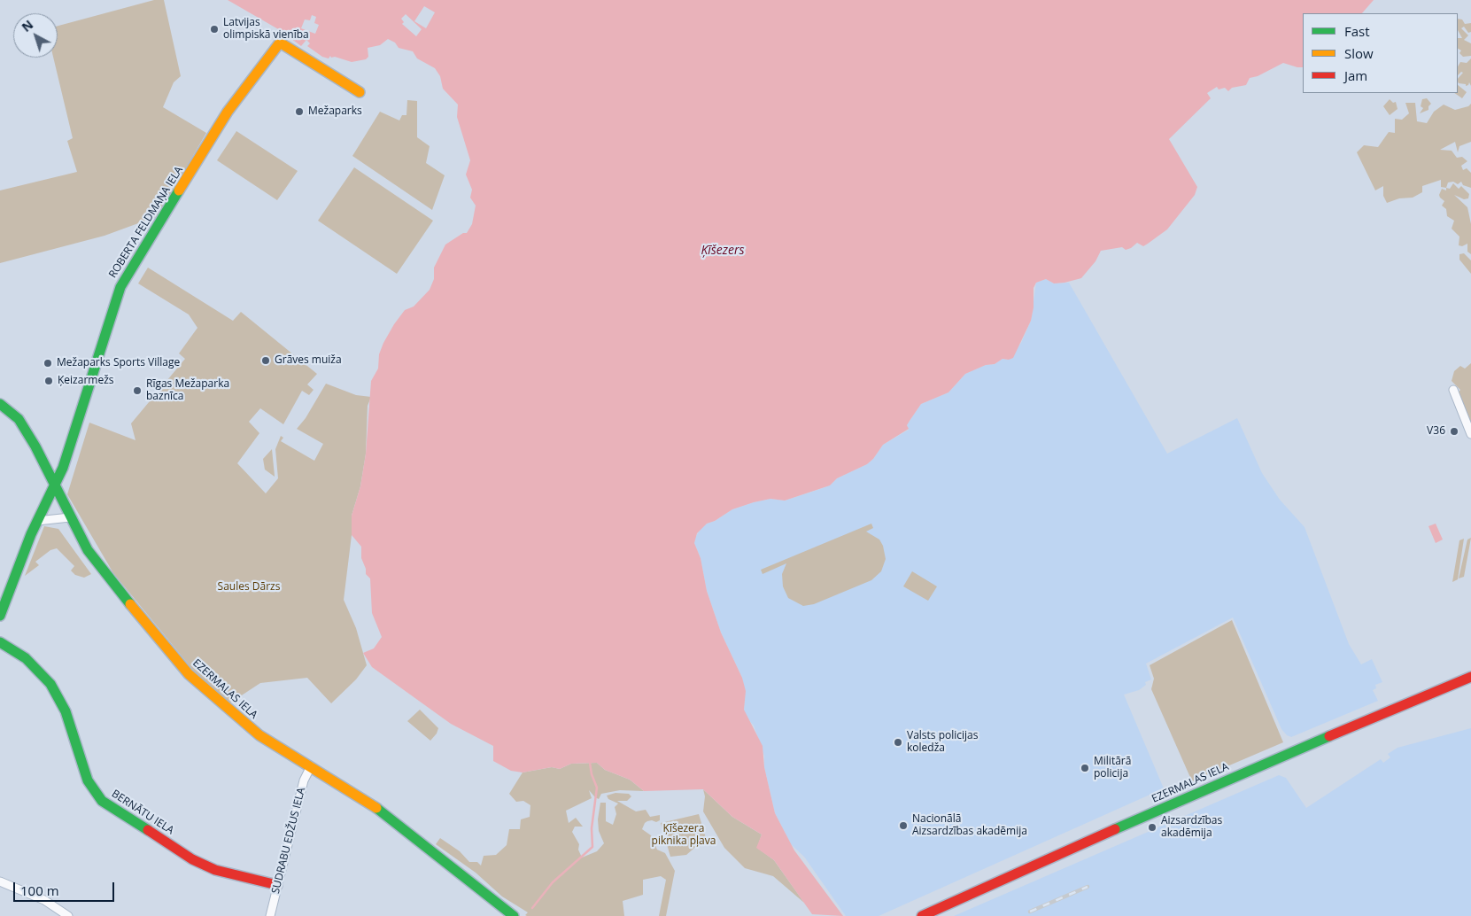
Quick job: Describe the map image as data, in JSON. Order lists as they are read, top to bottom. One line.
{"streets":{"street":["ROBERTA FELDMAŅA IELA","EZERMALAS IELA","BERNĀTU IELA","SUDRABU EDŽUS IELA"]},"crossings":[["ROBERTA FELDMAŅA IELA","EZERMALAS IELA"],["EZERMALAS IELA","SUDRABU EDŽUS IELA"],["BERNĀTU IELA","SUDRABU EDŽUS IELA"]],"water":["Ķīšezers"],"parks":["Saules Dārzs","Ķīšezera piknika pļava"],"places":["Latvijas olimpiskā vienība","Mežaparks","Grāves muiža","Mežaparks Sports Village","Ķeizarmežs","Rīgas Mežaparka baznīca","V36","Valsts policijas koledža","Militārā policija","Nacionālā Aizsardzības akadēmija","Aizsardzības akadēmija"],"legend":["Fast","Slow","Jam"],"scale_bar":"100 m","north":"top left"}
